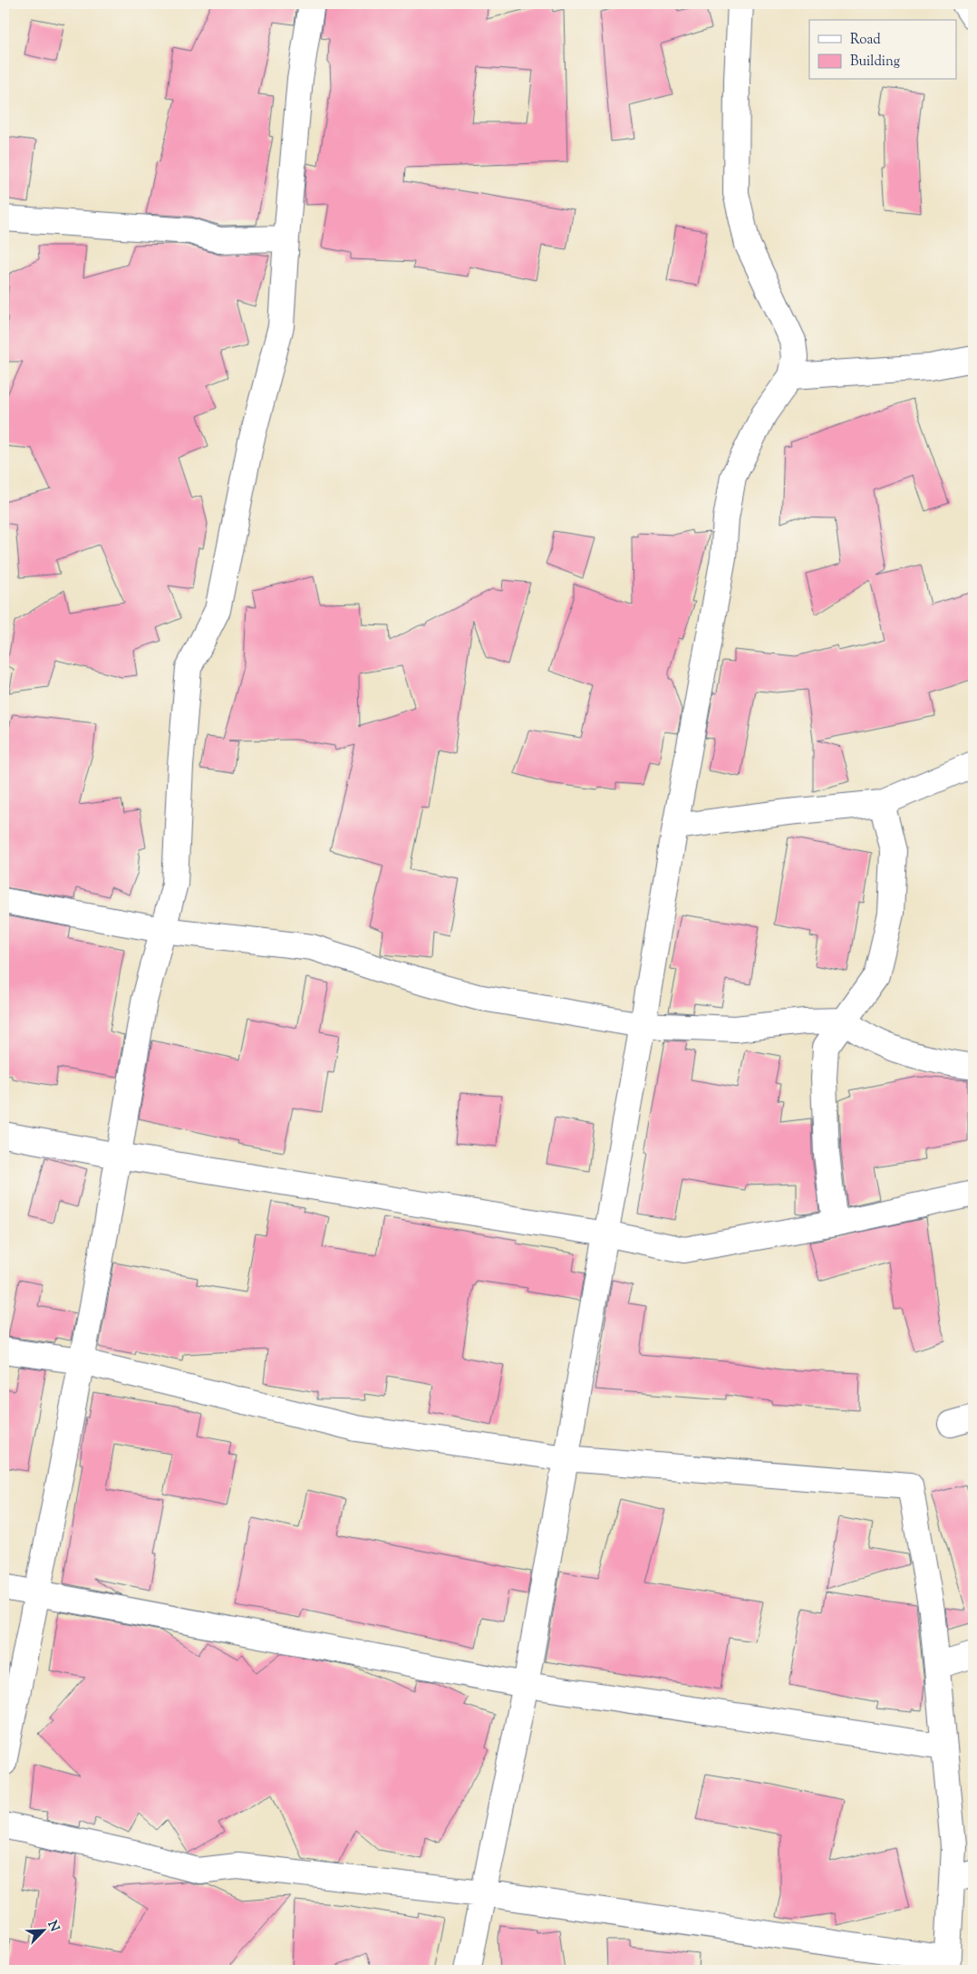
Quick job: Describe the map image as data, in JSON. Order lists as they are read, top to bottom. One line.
{"legend":["Road","Building"],"north":"top right"}
